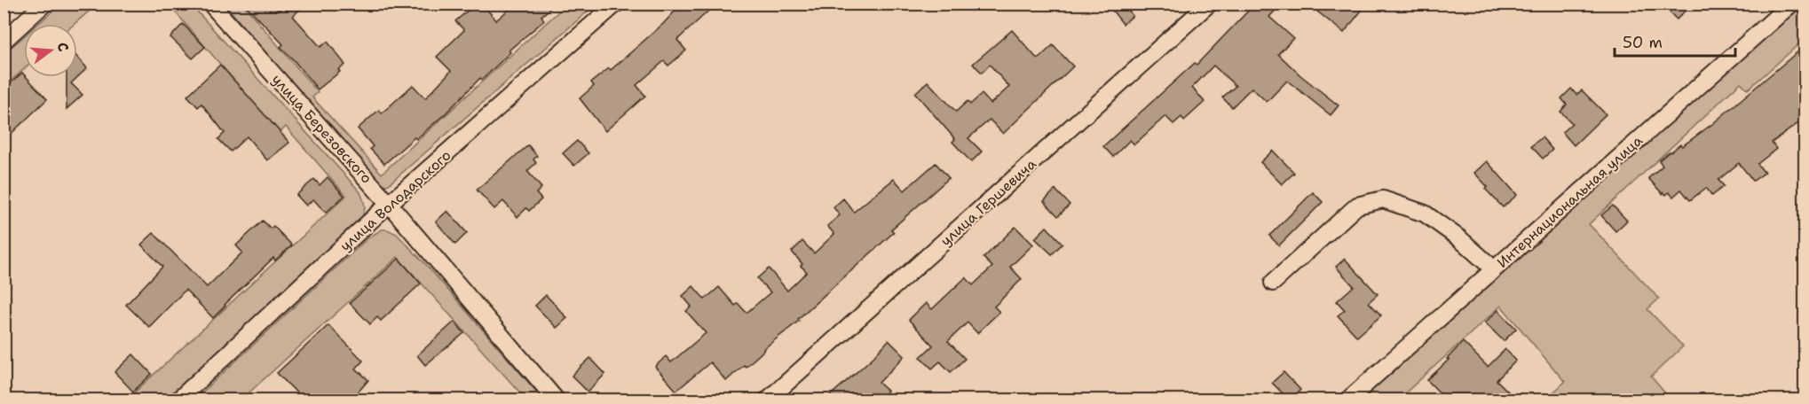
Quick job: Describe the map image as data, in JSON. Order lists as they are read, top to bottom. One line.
{"streets":{"street":["улица Березовского","улица Володарского","Интернациональная улица","улица Гершевича"]},"crossings":[["улица Березовского","улица Володарского"]],"scale_bar":"50 m","north":"right"}
